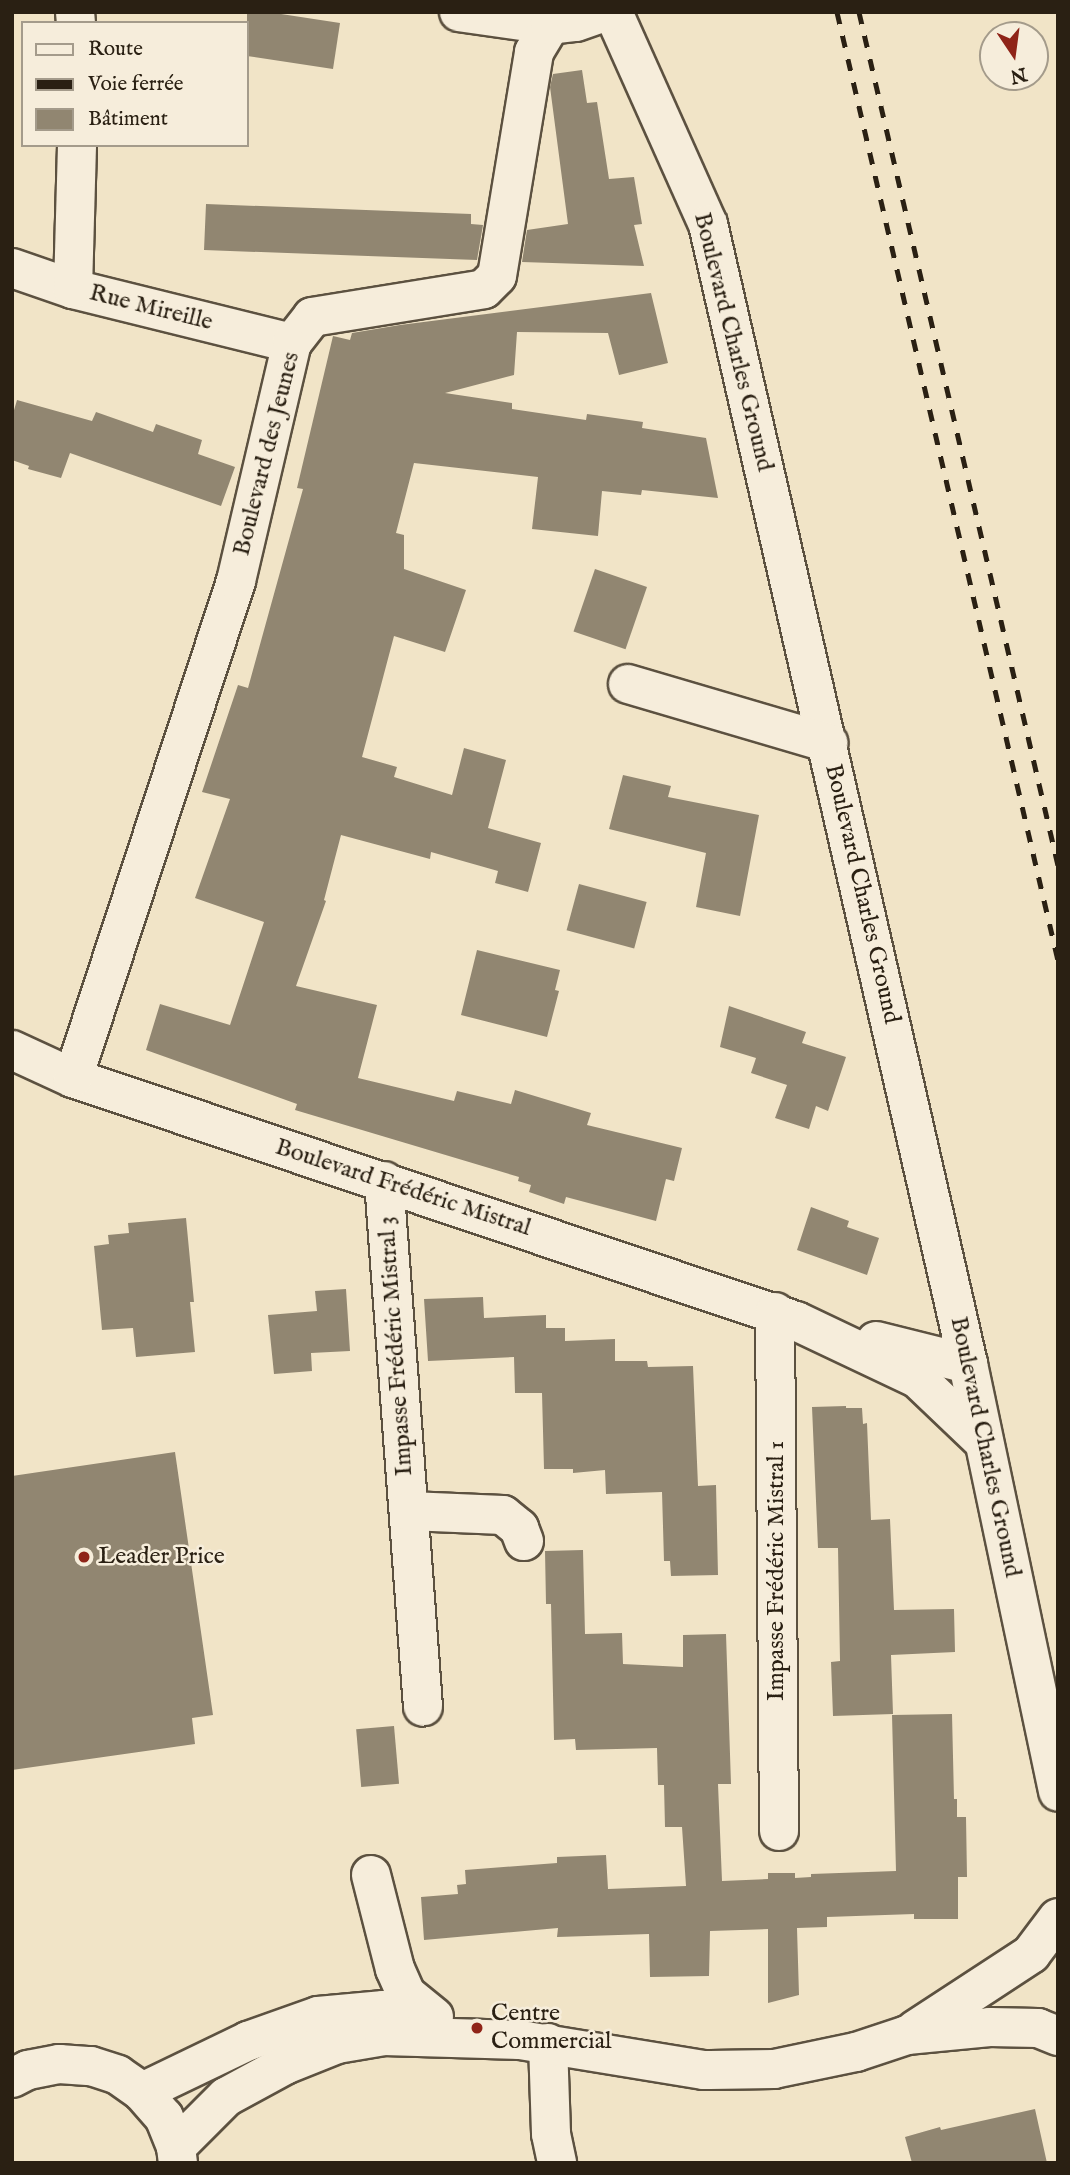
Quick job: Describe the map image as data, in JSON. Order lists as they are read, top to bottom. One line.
{"streets":{"street":["Rue Mireille","Boulevard Charles Ground","Boulevard des Jeunes","Boulevard Frédéric Mistral","Impasse Frédéric Mistral 3","Impasse Frédéric Mistral 1"]},"crossings":[["Rue Mireille","Boulevard des Jeunes"],["Boulevard Charles Ground","Boulevard Frédéric Mistral"],["Boulevard des Jeunes","Boulevard Frédéric Mistral"],["Boulevard Frédéric Mistral","Impasse Frédéric Mistral 3"],["Boulevard Frédéric Mistral","Impasse Frédéric Mistral 1"]],"places":["Leader Price","Centre Commercial"],"legend":["Route","Voie ferrée","Bâtiment"],"north":"bottom"}
